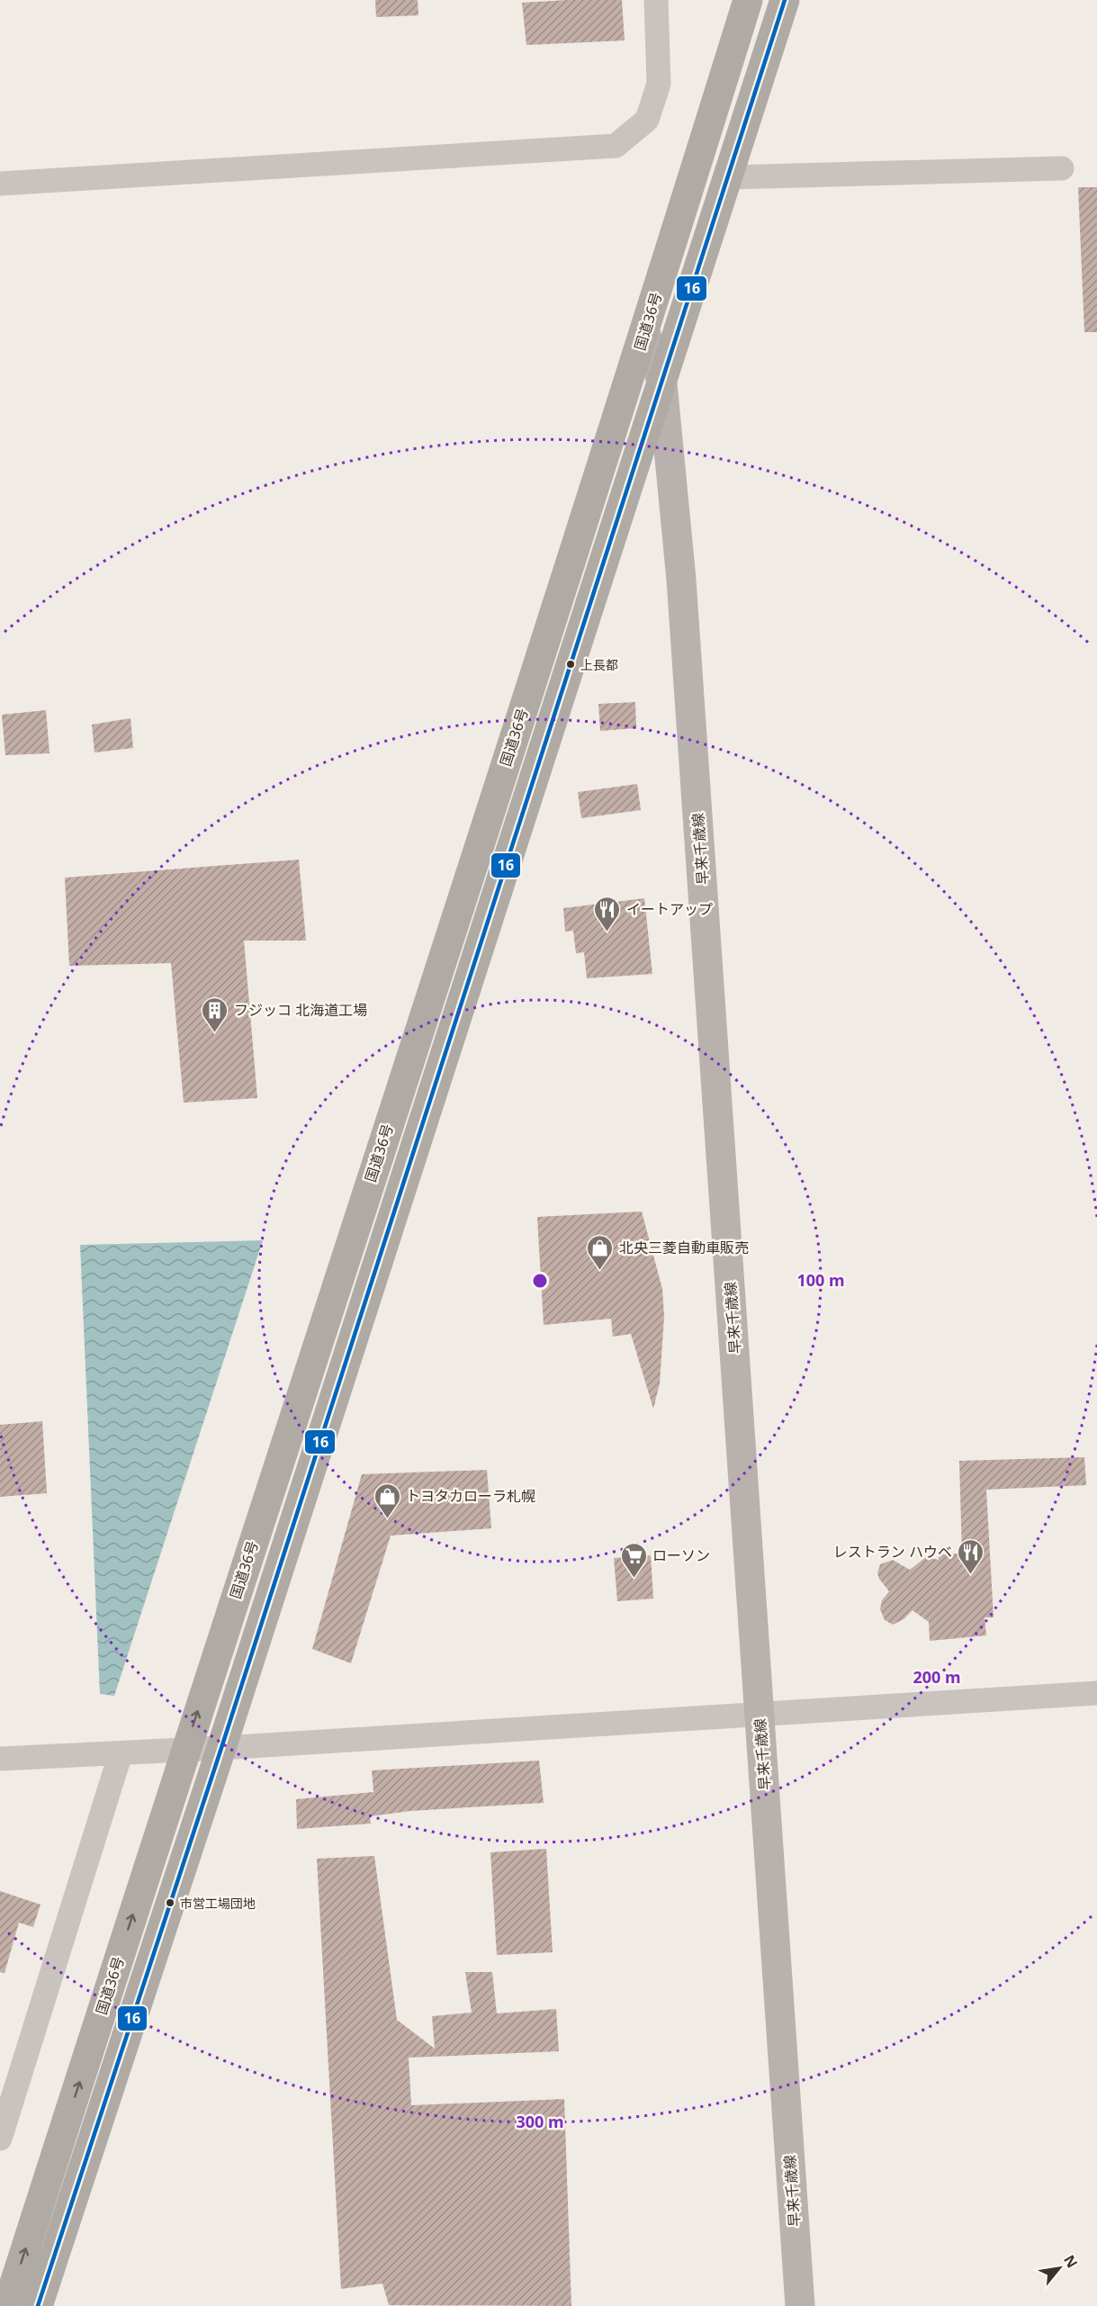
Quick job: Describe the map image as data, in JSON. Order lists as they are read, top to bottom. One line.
{"streets":{"highway":["国道36号"],"main road":["早来千歳線"]},"crossings":[["国道36号","早来千歳線"]],"places":{"other":["上長都","市営工場団地"],"restaurant":["イートアップ","レストラン ハウベ"],"building":["フジッコ 北海道工場"],"shop":["北央三菱自動車販売","トヨタカローラ札幌"],"supermarket":["ローソン"]},"lines":["transit line 16"],"north":"top right","rings":["100 m","200 m","300 m"]}
